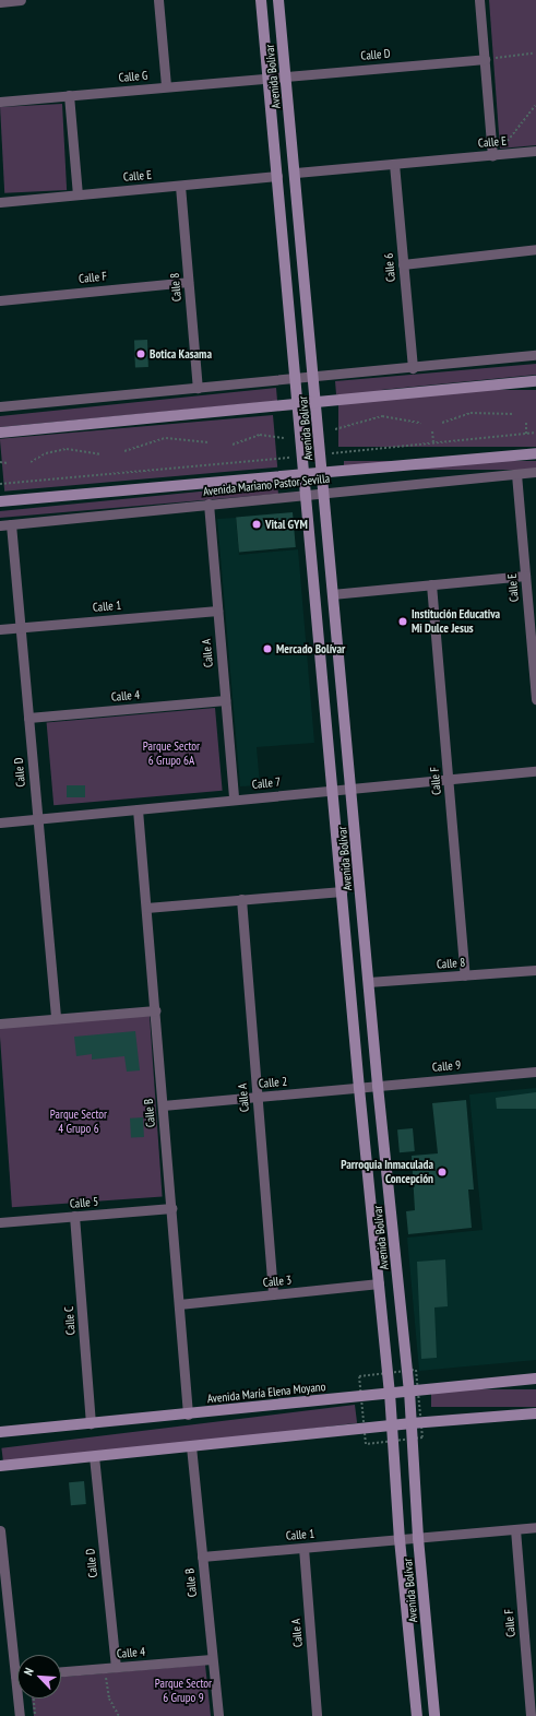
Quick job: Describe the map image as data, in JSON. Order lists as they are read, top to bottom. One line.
{"streets":{"street":["Calle D","Calle G","Avenida Bolívar","Calle E","Calle 6","Calle F","Calle 8","Avenida Mariano Pastor Sevilla","Calle 1","Calle A","Calle 4","Calle 7","Calle 9","Calle 2","Calle B","Calle 5","Calle 3","Calle C","Avenida María Elena Moyano"]},"crossings":[["Calle D","Calle G"],["Calle D","Avenida Bolívar"],["Calle D","Avenida Mariano Pastor Sevilla"],["Calle D","Calle 1"],["Calle D","Calle 4"],["Calle D","Calle 7"],["Calle G","Avenida Bolívar"],["Avenida Bolívar","Calle E"],["Avenida Bolívar","Calle 8"],["Avenida Bolívar","Avenida Mariano Pastor Sevilla"],["Avenida Bolívar","Calle 1"],["Avenida Bolívar","Calle 7"],["Avenida Bolívar","Calle 9"],["Avenida Bolívar","Calle 2"],["Avenida Bolívar","Calle 3"],["Avenida Bolívar","Avenida María Elena Moyano"],["Calle E","Calle 6"],["Calle E","Calle 8"],["Calle E","Avenida Mariano Pastor Sevilla"],["Calle F","Calle 8"],["Calle F","Calle 7"],["Avenida Mariano Pastor Sevilla","Calle A"],["Calle 1","Calle A"],["Calle 1","Calle B"],["Calle A","Calle 4"],["Calle A","Calle 7"],["Calle A","Calle 2"],["Calle A","Calle 3"],["Calle 4","Calle B"],["Calle 7","Calle B"],["Calle 9","Calle 2"],["Calle 2","Calle B"],["Calle B","Calle 5"],["Calle B","Calle 3"],["Calle B","Avenida María Elena Moyano"],["Calle 5","Calle C"],["Calle C","Avenida María Elena Moyano"]],"parks":["Parque Sector 6 Grupo 6A","Parque Sector 4 Grupo 6","Parque Sector 6 Grupo 9"],"places":["Botica Kasama","Vital GYM","Institución Educativa Mi Dulce Jesus","Mercado Bolívar","Parroquia Inmaculada Concepción"],"north":"top left"}
